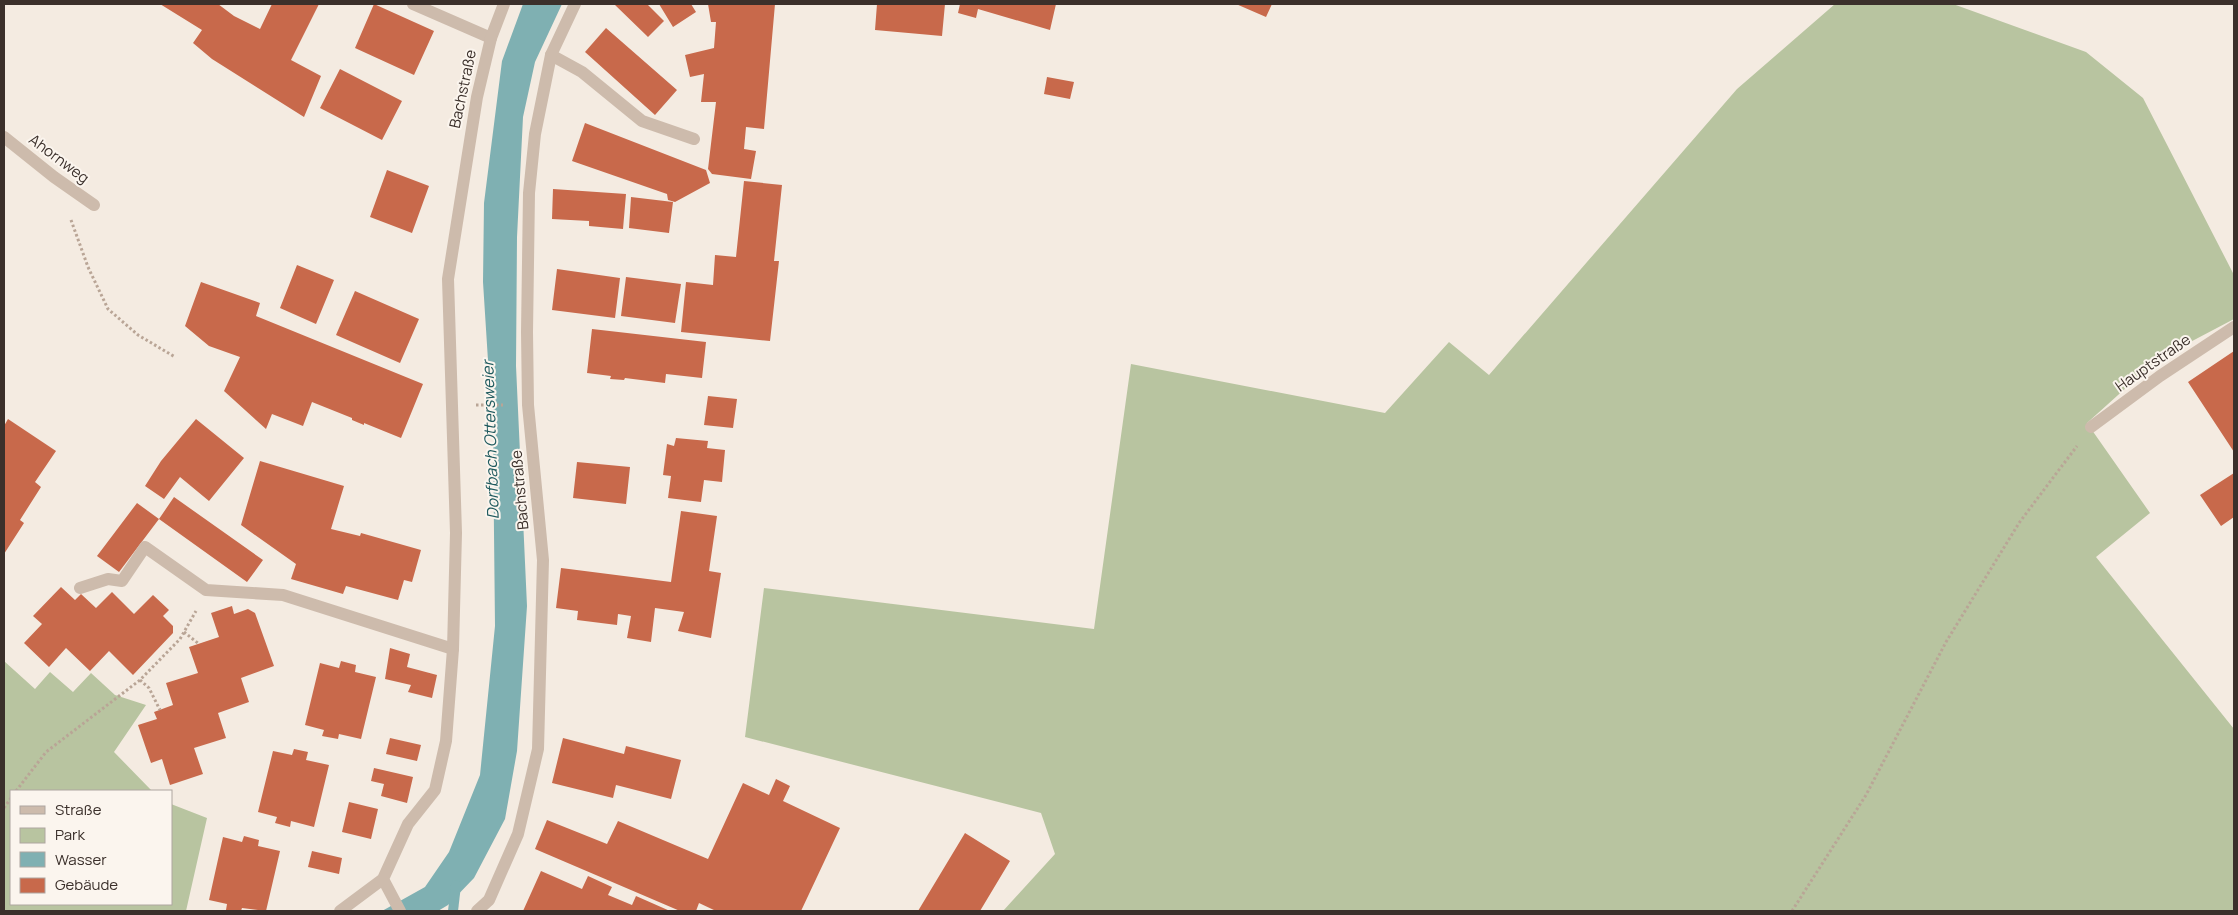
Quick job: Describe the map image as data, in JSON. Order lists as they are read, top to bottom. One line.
{"streets":{"street":["Bachstraße","Ahornweg","Hauptstraße"]},"water":["Dorfbach Ottersweier"],"legend":["Straße","Park","Wasser","Gebäude"]}
